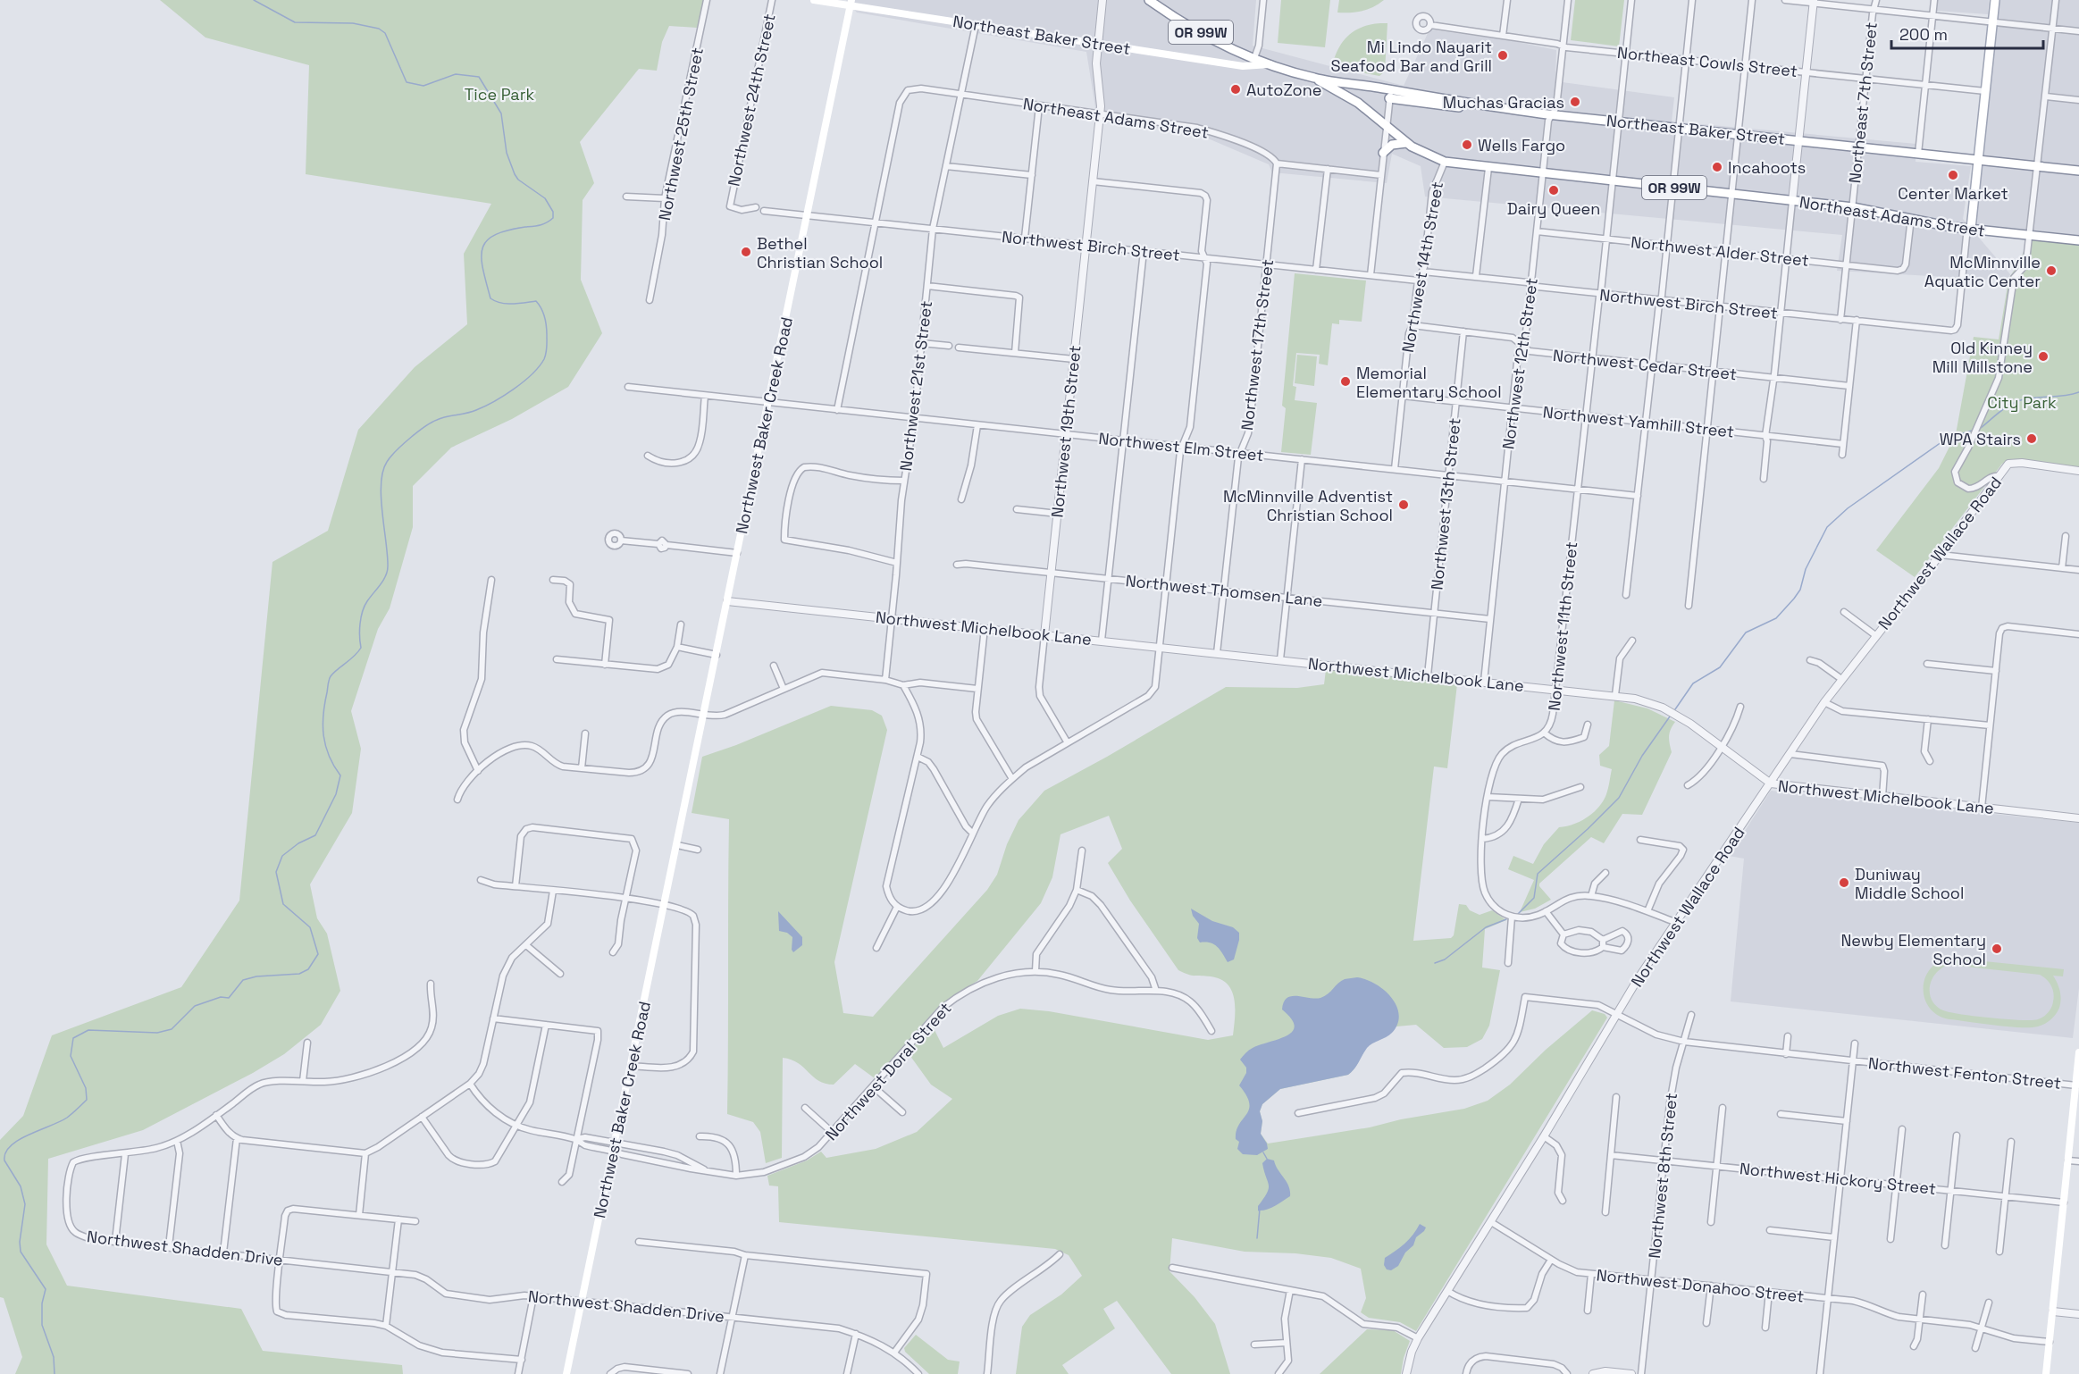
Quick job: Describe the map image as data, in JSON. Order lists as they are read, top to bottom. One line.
{"streets":{"main road":["OR 99W","Northeast Baker Street","Northeast Adams Street","Northwest Baker Creek Road"],"street":["Northeast Cowls Street","Northwest 24th Street","Northeast 7th Street","Northwest 25th Street","Northwest Birch Street","Northwest Alder Street","Northwest 14th Street","Northwest 17th Street","Northwest 12th Street","Northwest Cedar Street","Northwest 21st Street","Northwest Yamhill Street","Northwest 19th Street","Northwest Elm Street","Northwest 13th Street","Northwest Wallace Road","Northwest Thomsen Lane","Northwest 11th Street","Northwest Michelbook Lane","Northwest Doral Street","Northwest Fenton Street","Northwest 8th Street","Northwest Hickory Street","Northwest Shadden Drive","Northwest Donahoo Street"]},"crossings":[["OR 99W","Northeast Baker Street"],["OR 99W","Northeast Adams Street"],["Northeast Baker Street","Northeast 7th Street"],["Northeast Baker Street","Northeast Adams Street"],["Northeast Baker Street","Northwest 12th Street"],["Northeast Baker Street","Northwest 21st Street"],["Northeast Baker Street","Northwest Baker Creek Road"],["Northeast Baker Street","Northwest 19th Street"],["Northeast Baker Street","Northwest 11th Street"],["Northeast Cowls Street","Northeast 7th Street"],["Northeast Cowls Street","Northwest 12th Street"],["Northeast Cowls Street","Northwest 11th Street"],["Northeast 7th Street","Northeast Adams Street"],["Northeast 7th Street","Northwest Birch Street"],["Northeast 7th Street","Northwest Alder Street"],["Northeast Adams Street","Northwest Birch Street"],["Northeast Adams Street","Northwest Alder Street"],["Northeast Adams Street","Northwest 14th Street"],["Northeast Adams Street","Northwest 17th Street"],["Northeast Adams Street","Northwest 12th Street"],["Northeast Adams Street","Northwest 21st Street"],["Northeast Adams Street","Northwest 19th Street"],["Northeast Adams Street","Northwest 11th Street"],["Northwest Birch Street","Northwest 14th Street"],["Northwest Birch Street","Northwest 17th Street"],["Northwest Birch Street","Northwest 12th Street"],["Northwest Birch Street","Northwest 21st Street"],["Northwest Birch Street","Northwest Baker Creek Road"],["Northwest Birch Street","Northwest 19th Street"],["Northwest Birch Street","Northwest 11th Street"],["Northwest Alder Street","Northwest 12th Street"],["Northwest Alder Street","Northwest 11th Street"],["Northwest 14th Street","Northwest Cedar Street"],["Northwest 14th Street","Northwest Yamhill Street"],["Northwest 14th Street","Northwest Elm Street"],["Northwest 17th Street","Northwest Elm Street"],["Northwest 17th Street","Northwest Thomsen Lane"],["Northwest 17th Street","Northwest Michelbook Lane"],["Northwest 12th Street","Northwest Cedar Street"],["Northwest 12th Street","Northwest Yamhill Street"],["Northwest 12th Street","Northwest Elm Street"],["Northwest 12th Street","Northwest Thomsen Lane"],["Northwest 12th Street","Northwest Michelbook Lane"],["Northwest Cedar Street","Northwest 13th Street"],["Northwest Cedar Street","Northwest 11th Street"],["Northwest 21st Street","Northwest Elm Street"],["Northwest 21st Street","Northwest Michelbook Lane"],["Northwest Yamhill Street","Northwest 13th Street"],["Northwest Yamhill Street","Northwest 11th Street"],["Northwest Baker Creek Road","Northwest Elm Street"],["Northwest Baker Creek Road","Northwest Michelbook Lane"],["Northwest Baker Creek Road","Northwest Doral Street"],["Northwest Baker Creek Road","Northwest Shadden Drive"],["Northwest 19th Street","Northwest Elm Street"],["Northwest 19th Street","Northwest Thomsen Lane"],["Northwest 19th Street","Northwest Michelbook Lane"],["Northwest Elm Street","Northwest 13th Street"],["Northwest Elm Street","Northwest 11th Street"],["Northwest 13th Street","Northwest Thomsen Lane"],["Northwest 13th Street","Northwest Michelbook Lane"],["Northwest Wallace Road","Northwest Michelbook Lane"],["Northwest Wallace Road","Northwest Fenton Street"],["Northwest Wallace Road","Northwest Donahoo Street"],["Northwest 11th Street","Northwest Michelbook Lane"],["Northwest Fenton Street","Northwest 8th Street"],["Northwest 8th Street","Northwest Hickory Street"],["Northwest 8th Street","Northwest Donahoo Street"]],"parks":["Tice Park","City Park"],"places":["Mi Lindo Nayarit Seafood Bar and Grill","AutoZone","Muchas Gracias","Wells Fargo","Incahoots","Center Market","Dairy Queen","Bethel Christian School","McMinnville Aquatic Center","Old Kinney Mill Millstone","Memorial Elementary School","WPA Stairs","McMinnville Adventist Christian School","Duniway Middle School","Newby Elementary School"],"scale_bar":"200 m"}
